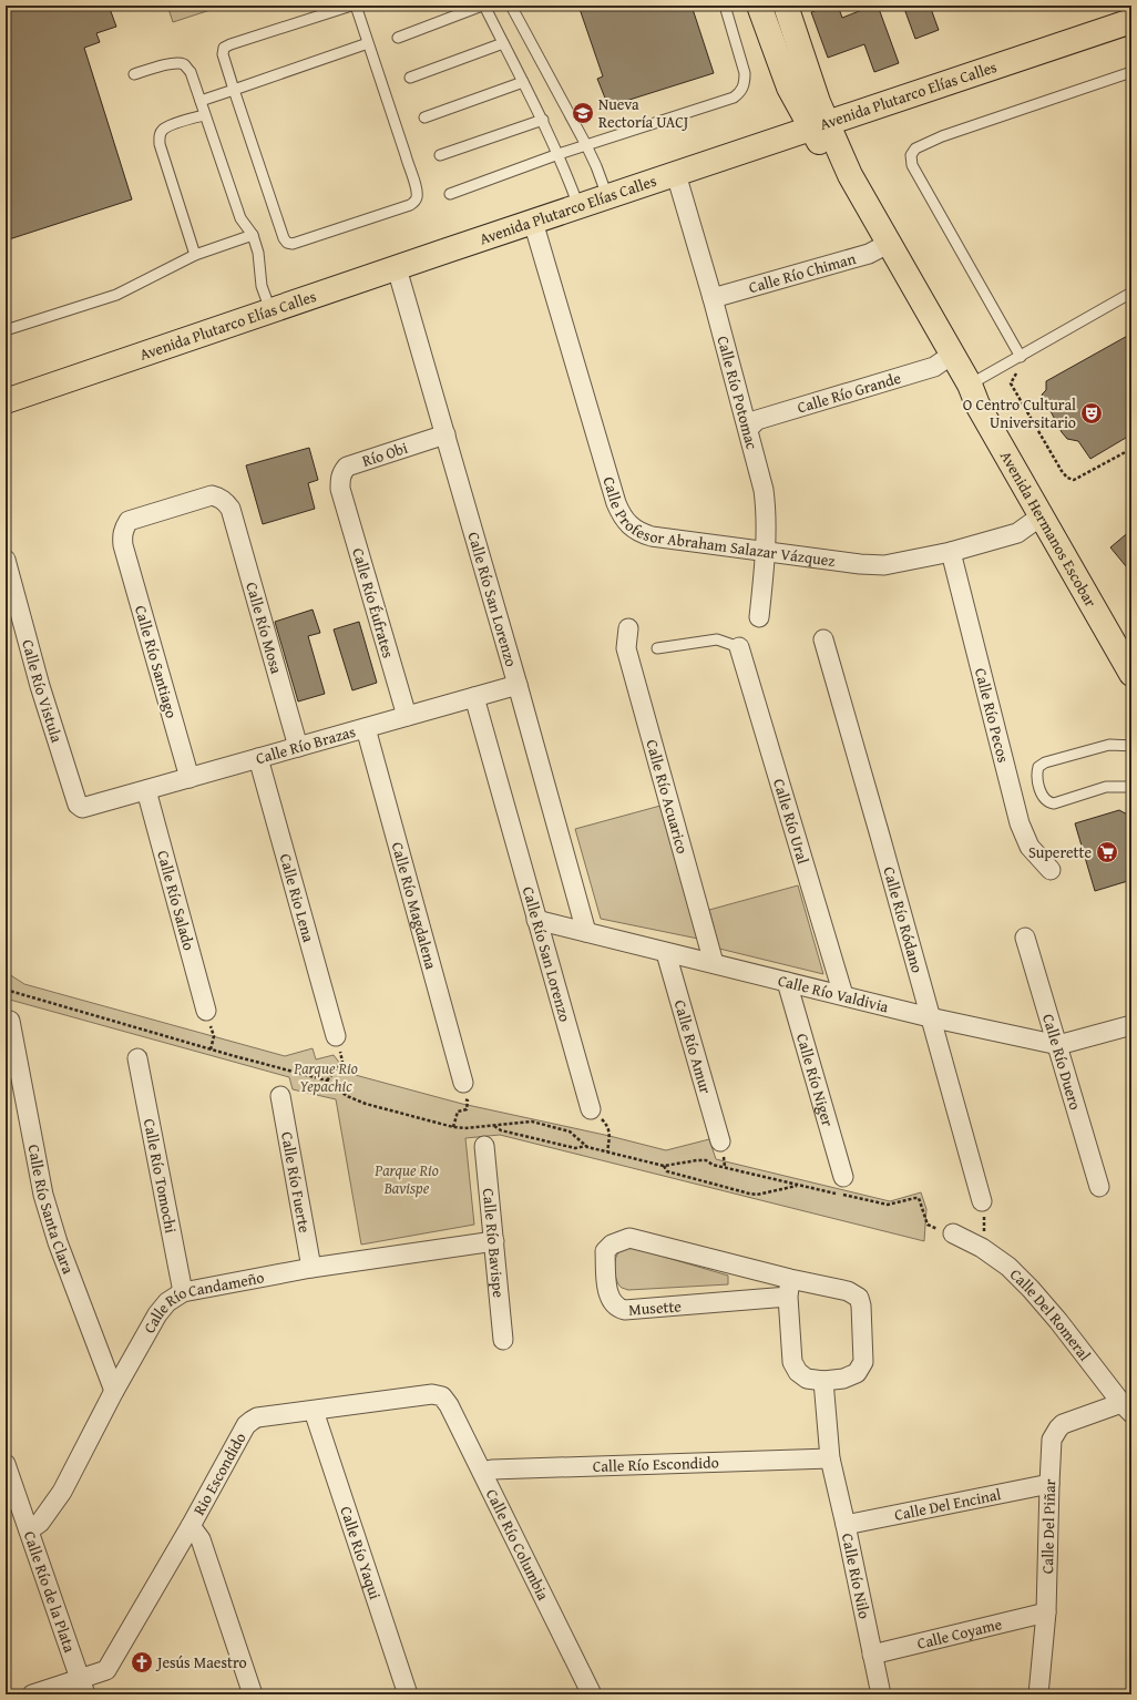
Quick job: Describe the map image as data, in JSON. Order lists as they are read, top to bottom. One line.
{"streets":{"main road":["Avenida Plutarco Elías Calles","Avenida Hermanos Escobar"],"street":["Calle Río Chiman","Calle Río Grande","Calle Río Potomac","Río Obi","Calle Profesor Abraham Salazar Vázquez","Calle Río San Lorenzo","Calle Río Éufrates","Calle Río Mosa","Calle Río Santiago","Calle Río Vistula","Calle Río Pecos","Calle Río Brazas","Calle Río Acuarico","Calle Río Ural","Calle Rio Lena","Calle Río Salado","Calle Río Magdalena","Calle Río Ródano","Calle Río Valdivia","Calle Río Amur","Calle Río Duero","Calle Río Niger","Calle Río Tomochi","Calle Río Fuerte","Calle Río Santa Clara","Calle Río Bavispe","Calle Río Candameño","Musette","Calle Del Romeral","Calle Río Escondido","Rio Escondido","Calle Del Encinal","Calle Del Piñar","Calle Río Columbia","Calle Río Yaqui","Calle Río Nilo","Calle Río de la Plata","Calle Coyame"]},"crossings":[["Avenida Plutarco Elías Calles","Calle Río Potomac"],["Avenida Plutarco Elías Calles","Calle Profesor Abraham Salazar Vázquez"],["Avenida Plutarco Elías Calles","Avenida Hermanos Escobar"],["Avenida Plutarco Elías Calles","Calle Río San Lorenzo"],["Calle Río Chiman","Calle Río Potomac"],["Calle Río Chiman","Avenida Hermanos Escobar"],["Calle Río Grande","Calle Río Potomac"],["Calle Río Grande","Avenida Hermanos Escobar"],["Calle Río Potomac","Calle Profesor Abraham Salazar Vázquez"],["Río Obi","Calle Río San Lorenzo"],["Río Obi","Calle Río Éufrates"],["Calle Profesor Abraham Salazar Vázquez","Avenida Hermanos Escobar"],["Calle Profesor Abraham Salazar Vázquez","Calle Río Pecos"],["Calle Río San Lorenzo","Calle Río Brazas"],["Calle Río San Lorenzo","Calle Río Valdivia"],["Calle Río Éufrates","Calle Río Brazas"],["Calle Río Mosa","Calle Río Santiago"],["Calle Río Mosa","Calle Río Brazas"],["Calle Río Santiago","Calle Río Brazas"],["Calle Río Vistula","Calle Río Brazas"],["Calle Río Brazas","Calle Rio Lena"],["Calle Río Brazas","Calle Río Salado"],["Calle Río Brazas","Calle Río Magdalena"],["Calle Río Acuarico","Calle Río Valdivia"],["Calle Río Ural","Calle Río Valdivia"],["Calle Río Ródano","Calle Río Valdivia"],["Calle Río Valdivia","Calle Río Amur"],["Calle Río Valdivia","Calle Río Duero"],["Calle Río Valdivia","Calle Río Niger"],["Calle Río Tomochi","Calle Río Candameño"],["Calle Río Fuerte","Calle Río Candameño"],["Calle Río Santa Clara","Calle Río Candameño"],["Calle Río Bavispe","Calle Río Candameño"],["Calle Río Candameño","Calle Río de la Plata"],["Calle Del Romeral","Calle Del Piñar"],["Calle Río Escondido","Calle Río Columbia"],["Calle Río Escondido","Calle Río Nilo"],["Rio Escondido","Calle Río Columbia"],["Rio Escondido","Calle Río Yaqui"],["Rio Escondido","Calle Río de la Plata"],["Calle Del Encinal","Calle Del Piñar"],["Calle Del Encinal","Calle Río Nilo"],["Calle Del Piñar","Calle Coyame"],["Calle Río Nilo","Calle Coyame"]],"parks":["Parque Rio Yepachic","Parque Rio Bavispe"],"places":{"school or university":["Nueva Rectoría UACJ"],"theatre":["O Centro Cultural Universitario"],"supermarket":["Superette"],"church":["Jesús Maestro"]}}
